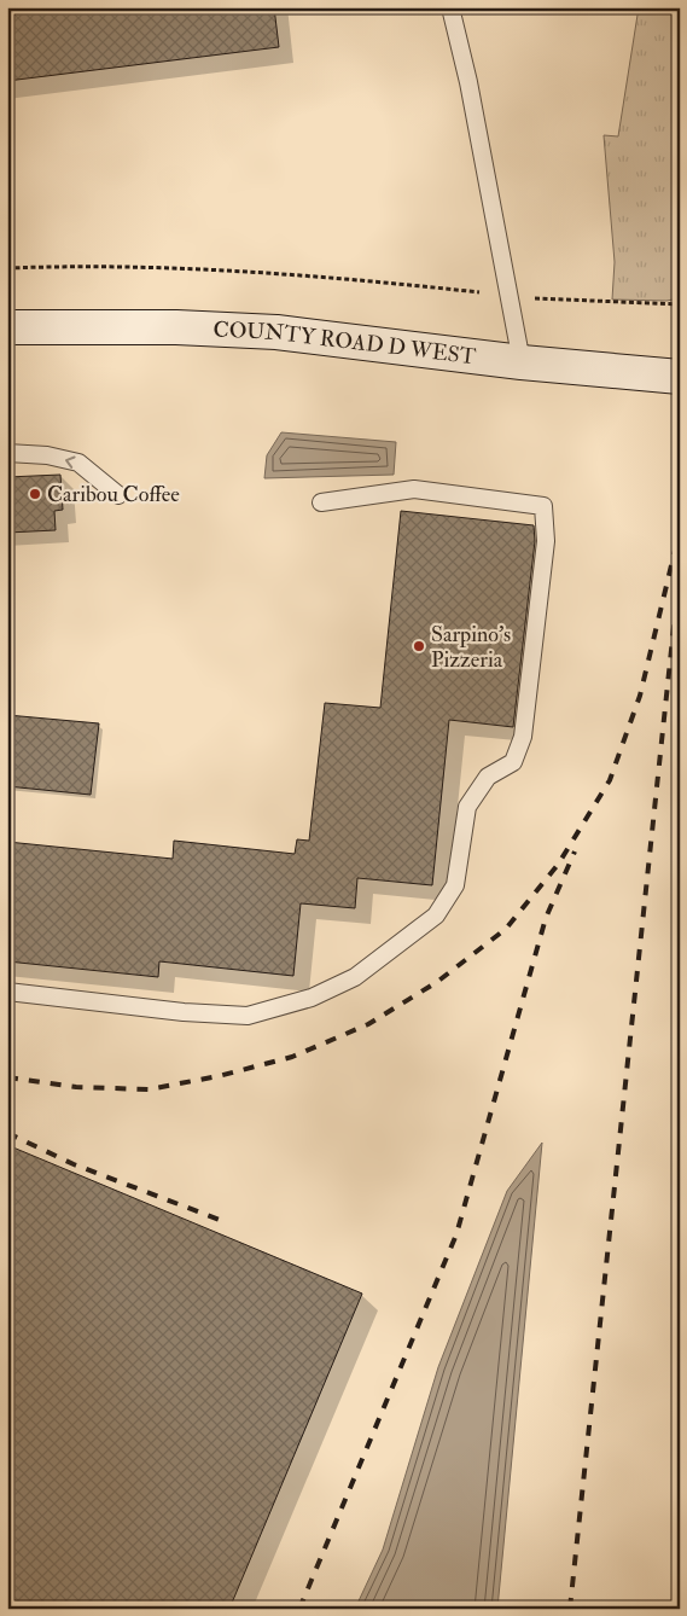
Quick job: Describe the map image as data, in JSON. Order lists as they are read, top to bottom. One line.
{"streets":{"main road":["COUNTY ROAD D WEST"]},"places":["Caribou Coffee","Sarpino's Pizzeria"]}
